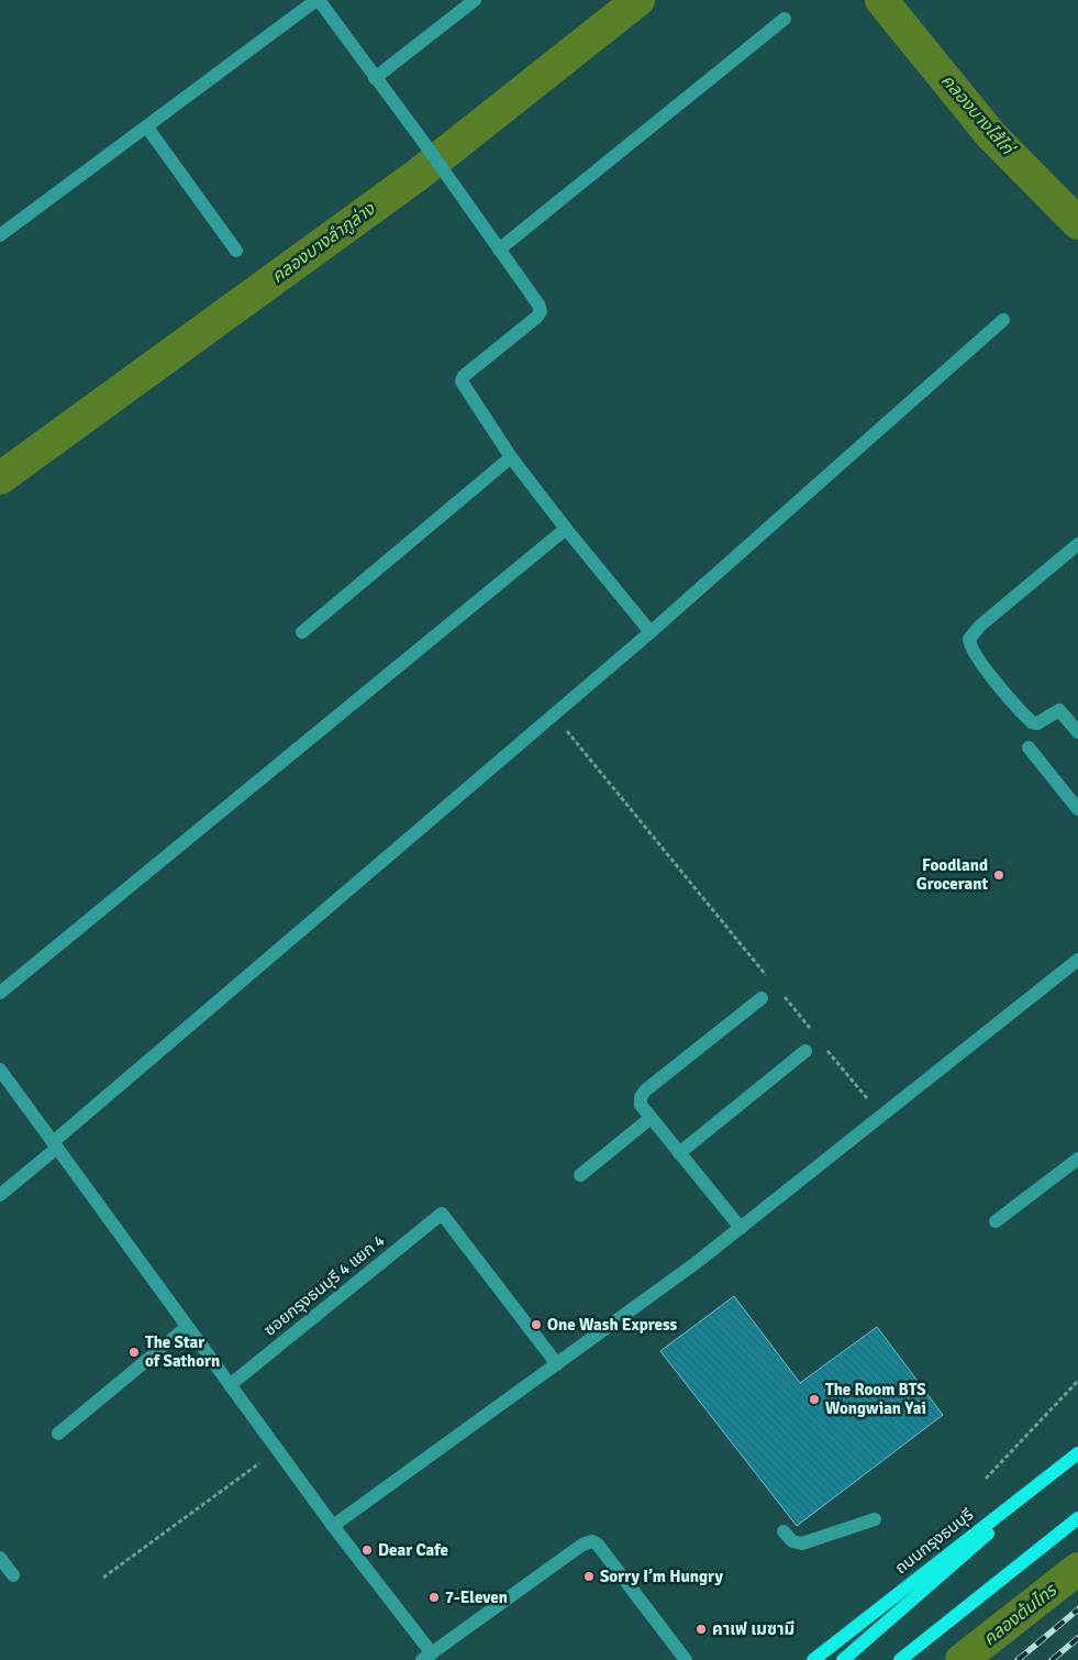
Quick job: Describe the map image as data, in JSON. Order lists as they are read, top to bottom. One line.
{"streets":{"main road":["ถนนกรุงธนบุรี"],"street":["ซอยกรุงธนบุรี 4 แยก 4"]},"water":["คลองบางไส้ไก่","คลองบางลำภูล่าง","คลองต้นไทร"],"places":["Foodland Grocerant","One Wash Express","The Star of Sathorn","The Room BTS Wongwian Yai","Dear Cafe","Sorry I’m Hungry","7-Eleven","คาเฟ เมซามี"]}
